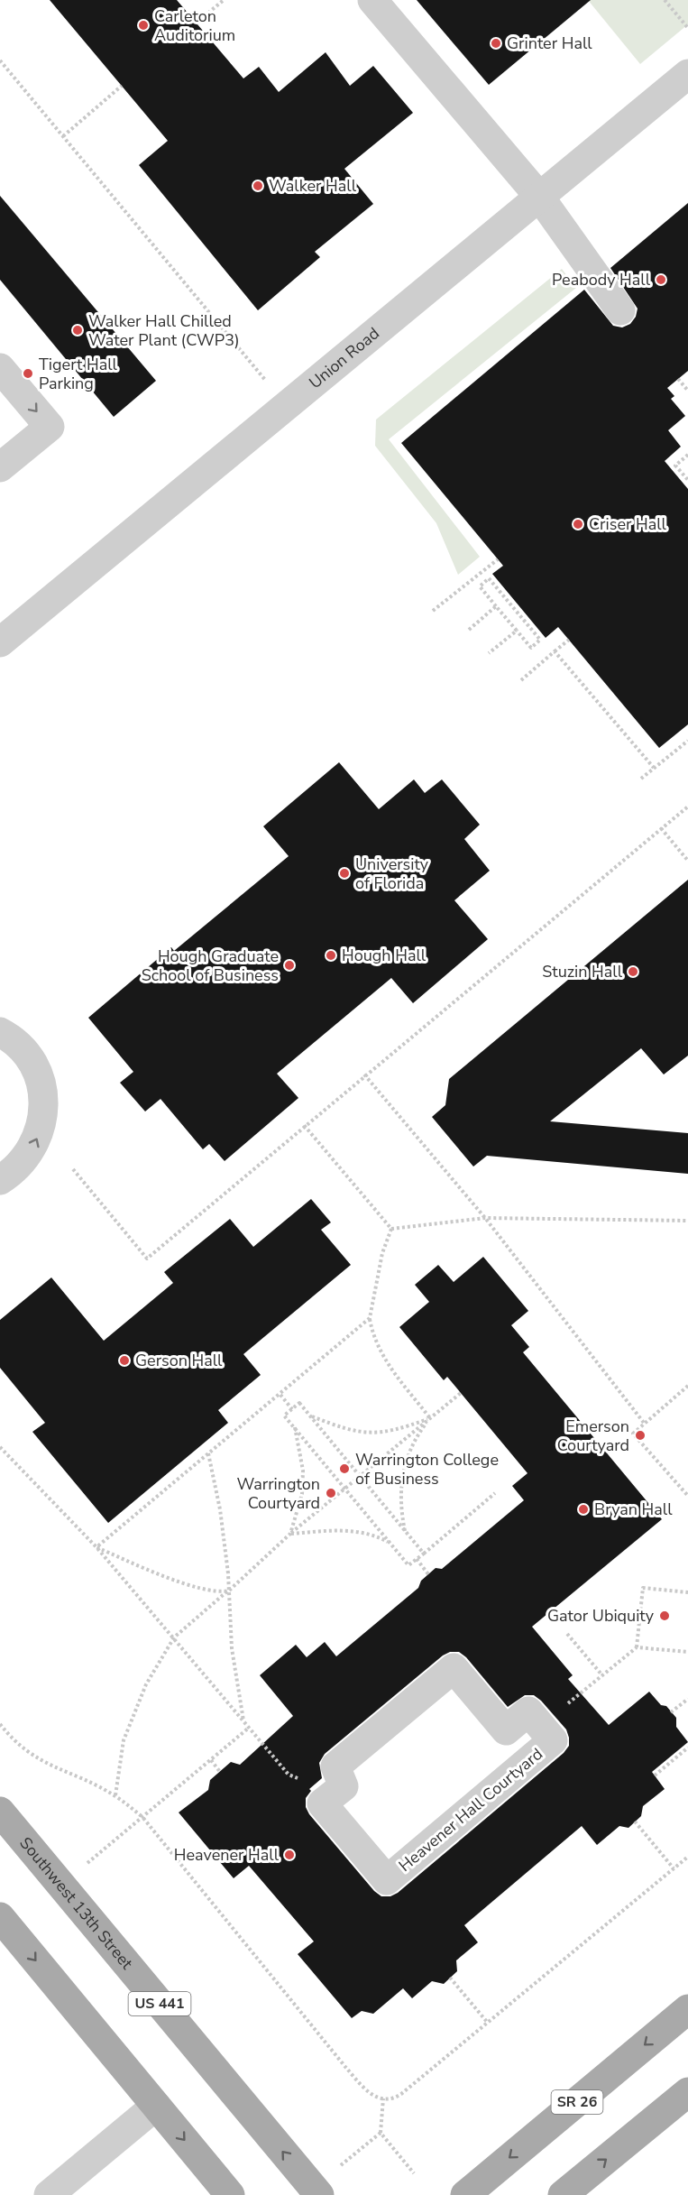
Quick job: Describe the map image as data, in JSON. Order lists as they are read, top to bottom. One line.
{"streets":{"main road":["Southwest 13th Street","US 441","SR 26"],"street":["Union Road","Heavener Hall Courtyard"]},"places":["Carleton Auditorium","Grinter Hall","Walker Hall","Peabody Hall","Walker Hall Chilled Water Plant (CWP3)","Tigert Hall Parking","Criser Hall","University of Florida","Hough Hall","Hough Graduate School of Business","Stuzin Hall","Gerson Hall","Emerson Courtyard","Warrington College of Business","Warrington Courtyard","Bryan Hall","Gator Ubiquity","Heavener Hall"]}
